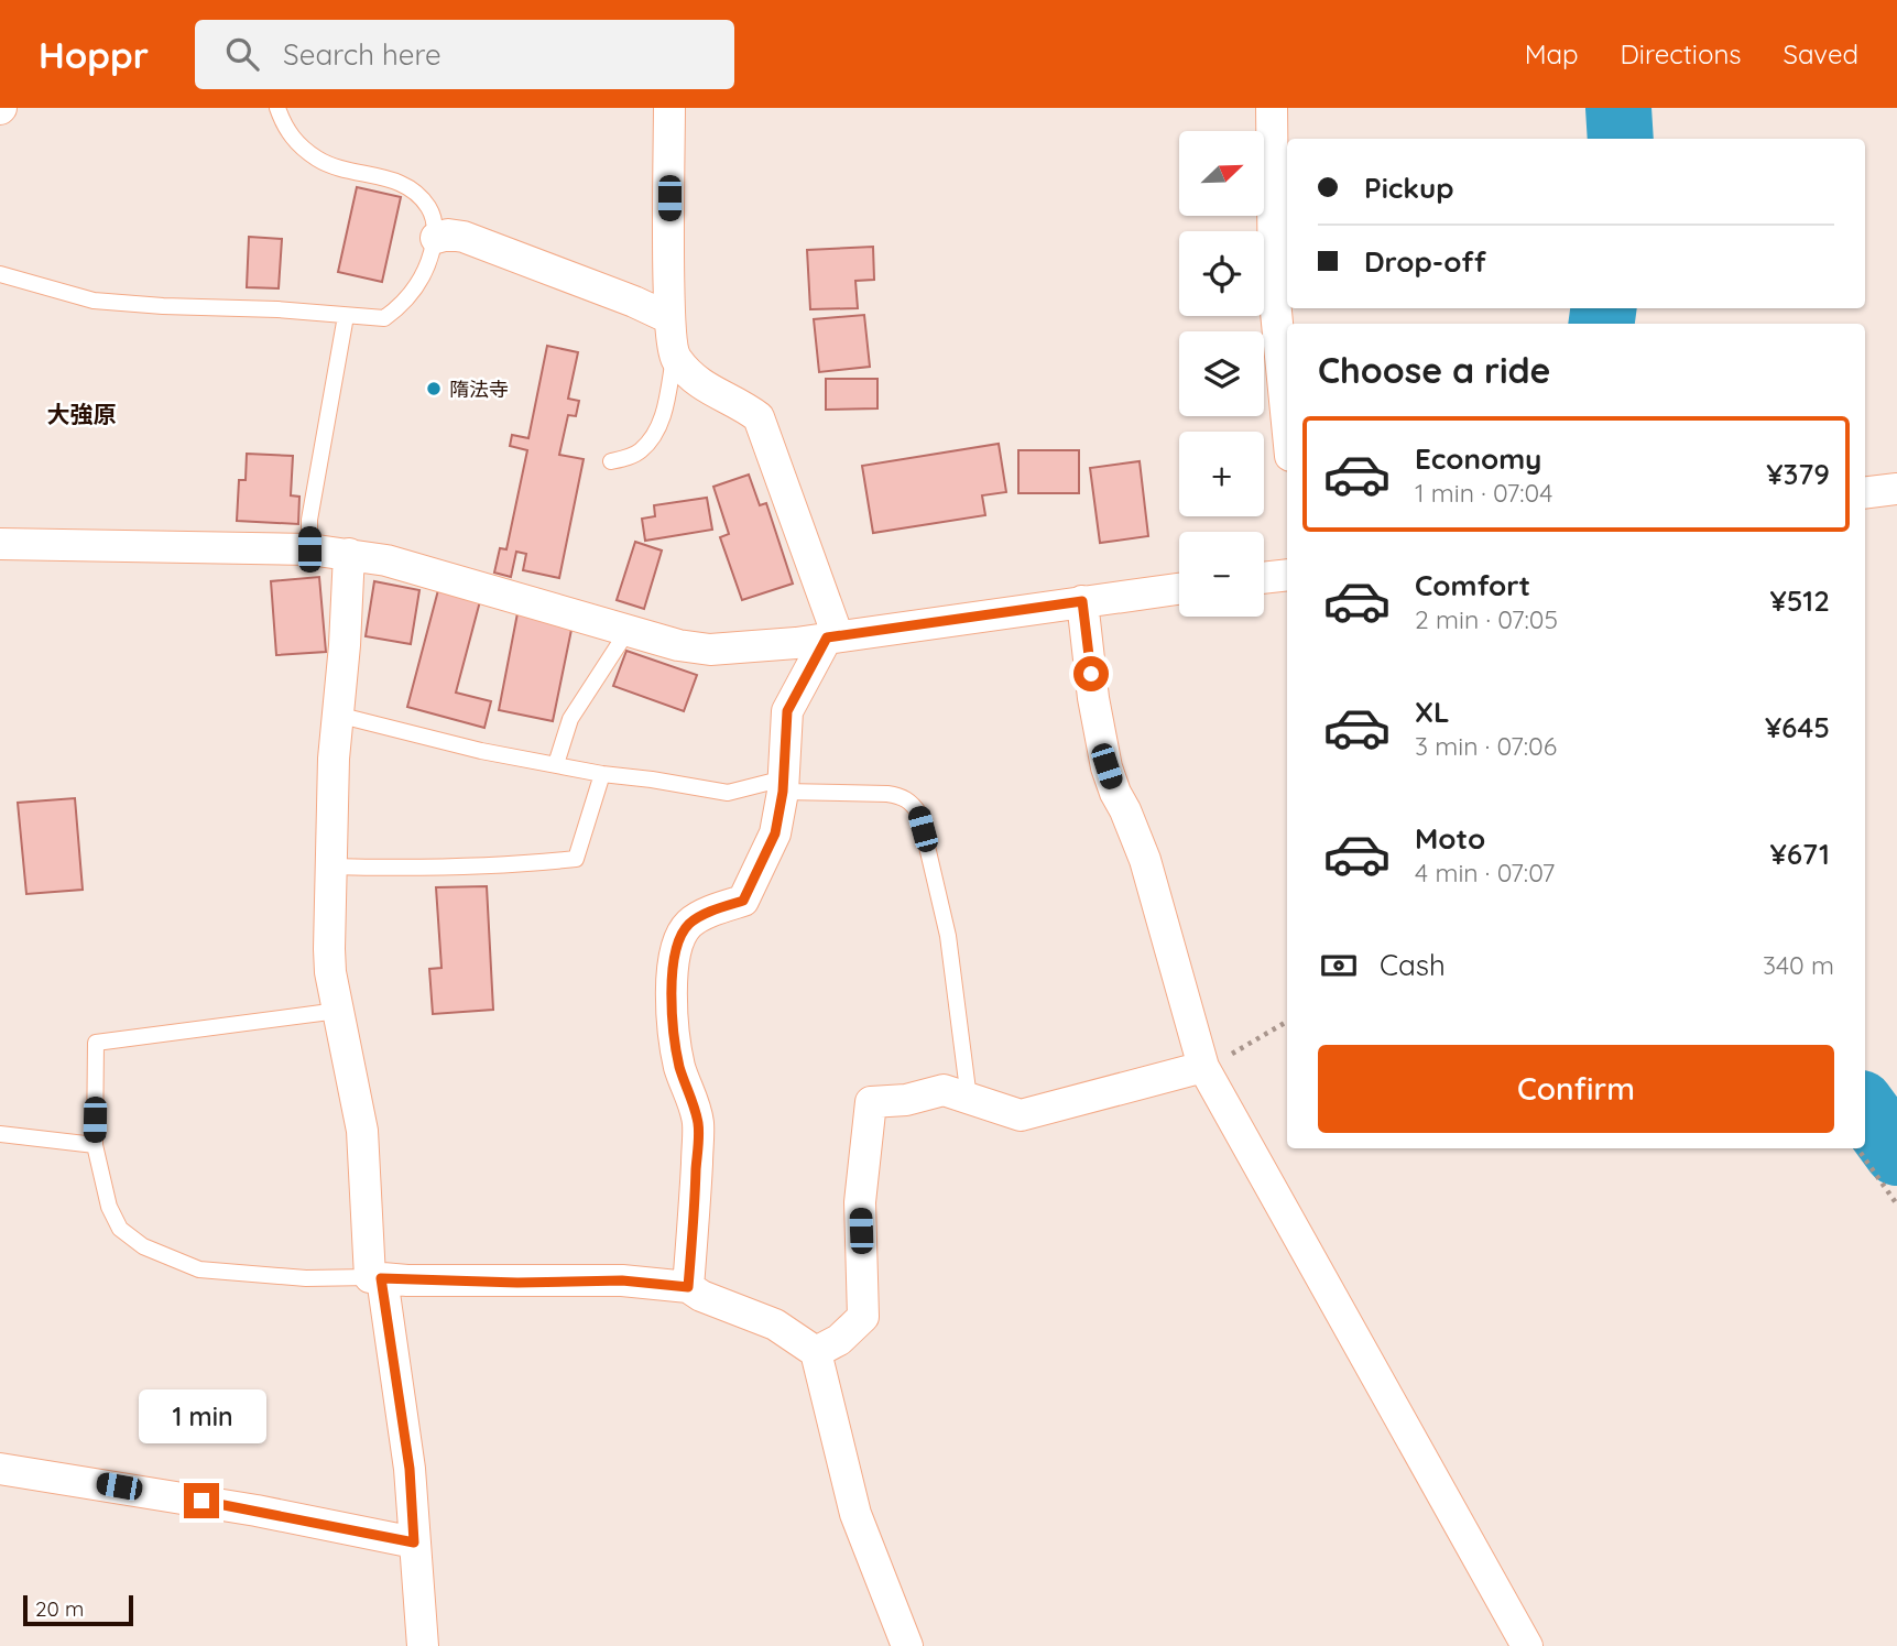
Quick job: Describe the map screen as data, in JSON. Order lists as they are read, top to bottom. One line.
{"districts":["大強原"],"places":["隋法寺"],"scale_bar":"20 m","north":"top right","page":{"header":"Hoppr","search":"Search here","nav":["Map","Directions","Saved"],"map_buttons":["+","−"],"banner":["Pickup","Drop-off"],"heading":"Choose a ride","list":[{"name":"Economy","note":"1 min · 07:04","value":"¥379"},{"name":"Comfort","note":"2 min · 07:05","value":"¥512"},{"name":"XL","note":"3 min · 07:06","value":"¥645"},{"name":"Moto","note":"4 min · 07:07","value":"¥671"}],"pay":["Cash","340 m"],"buttons":"Confirm","bubble":"1 min","scale":"20 m"}}
